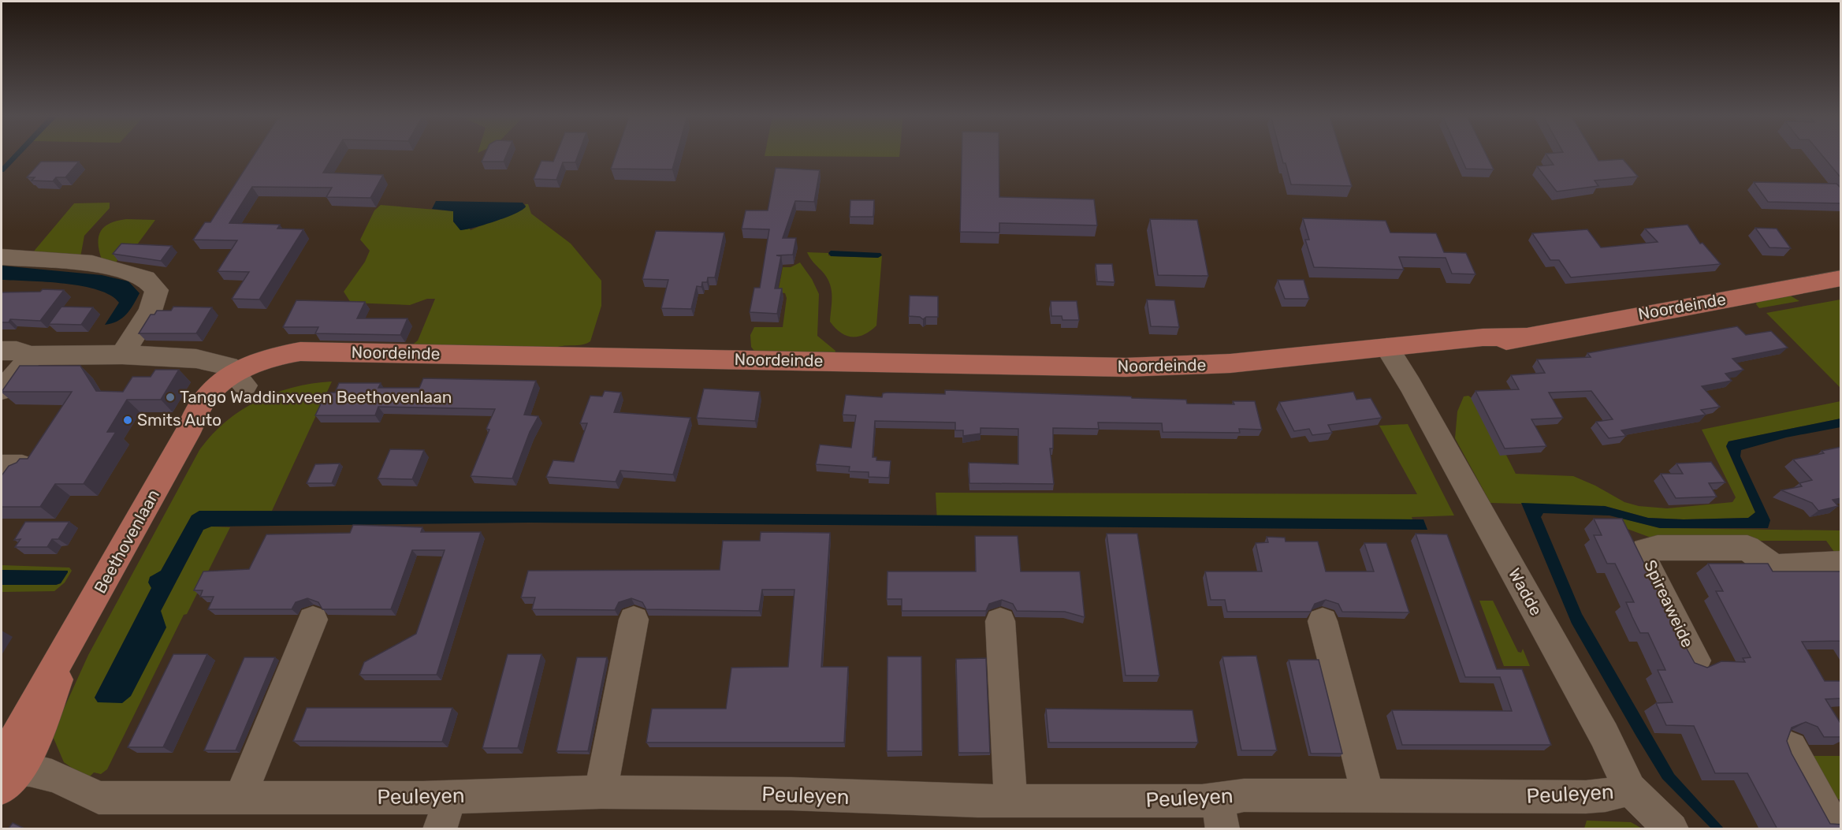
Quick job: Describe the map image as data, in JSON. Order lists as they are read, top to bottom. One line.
{"streets":{"main road":["Noordeinde","Beethovenlaan"],"street":["Wadde","Spireaweide","Peuleyen"]},"crossings":[["Noordeinde","Beethovenlaan"],["Noordeinde","Wadde"],["Beethovenlaan","Peuleyen"],["Wadde","Peuleyen"]],"places":["Tango Waddinxveen Beethovenlaan","Smits Auto"]}
